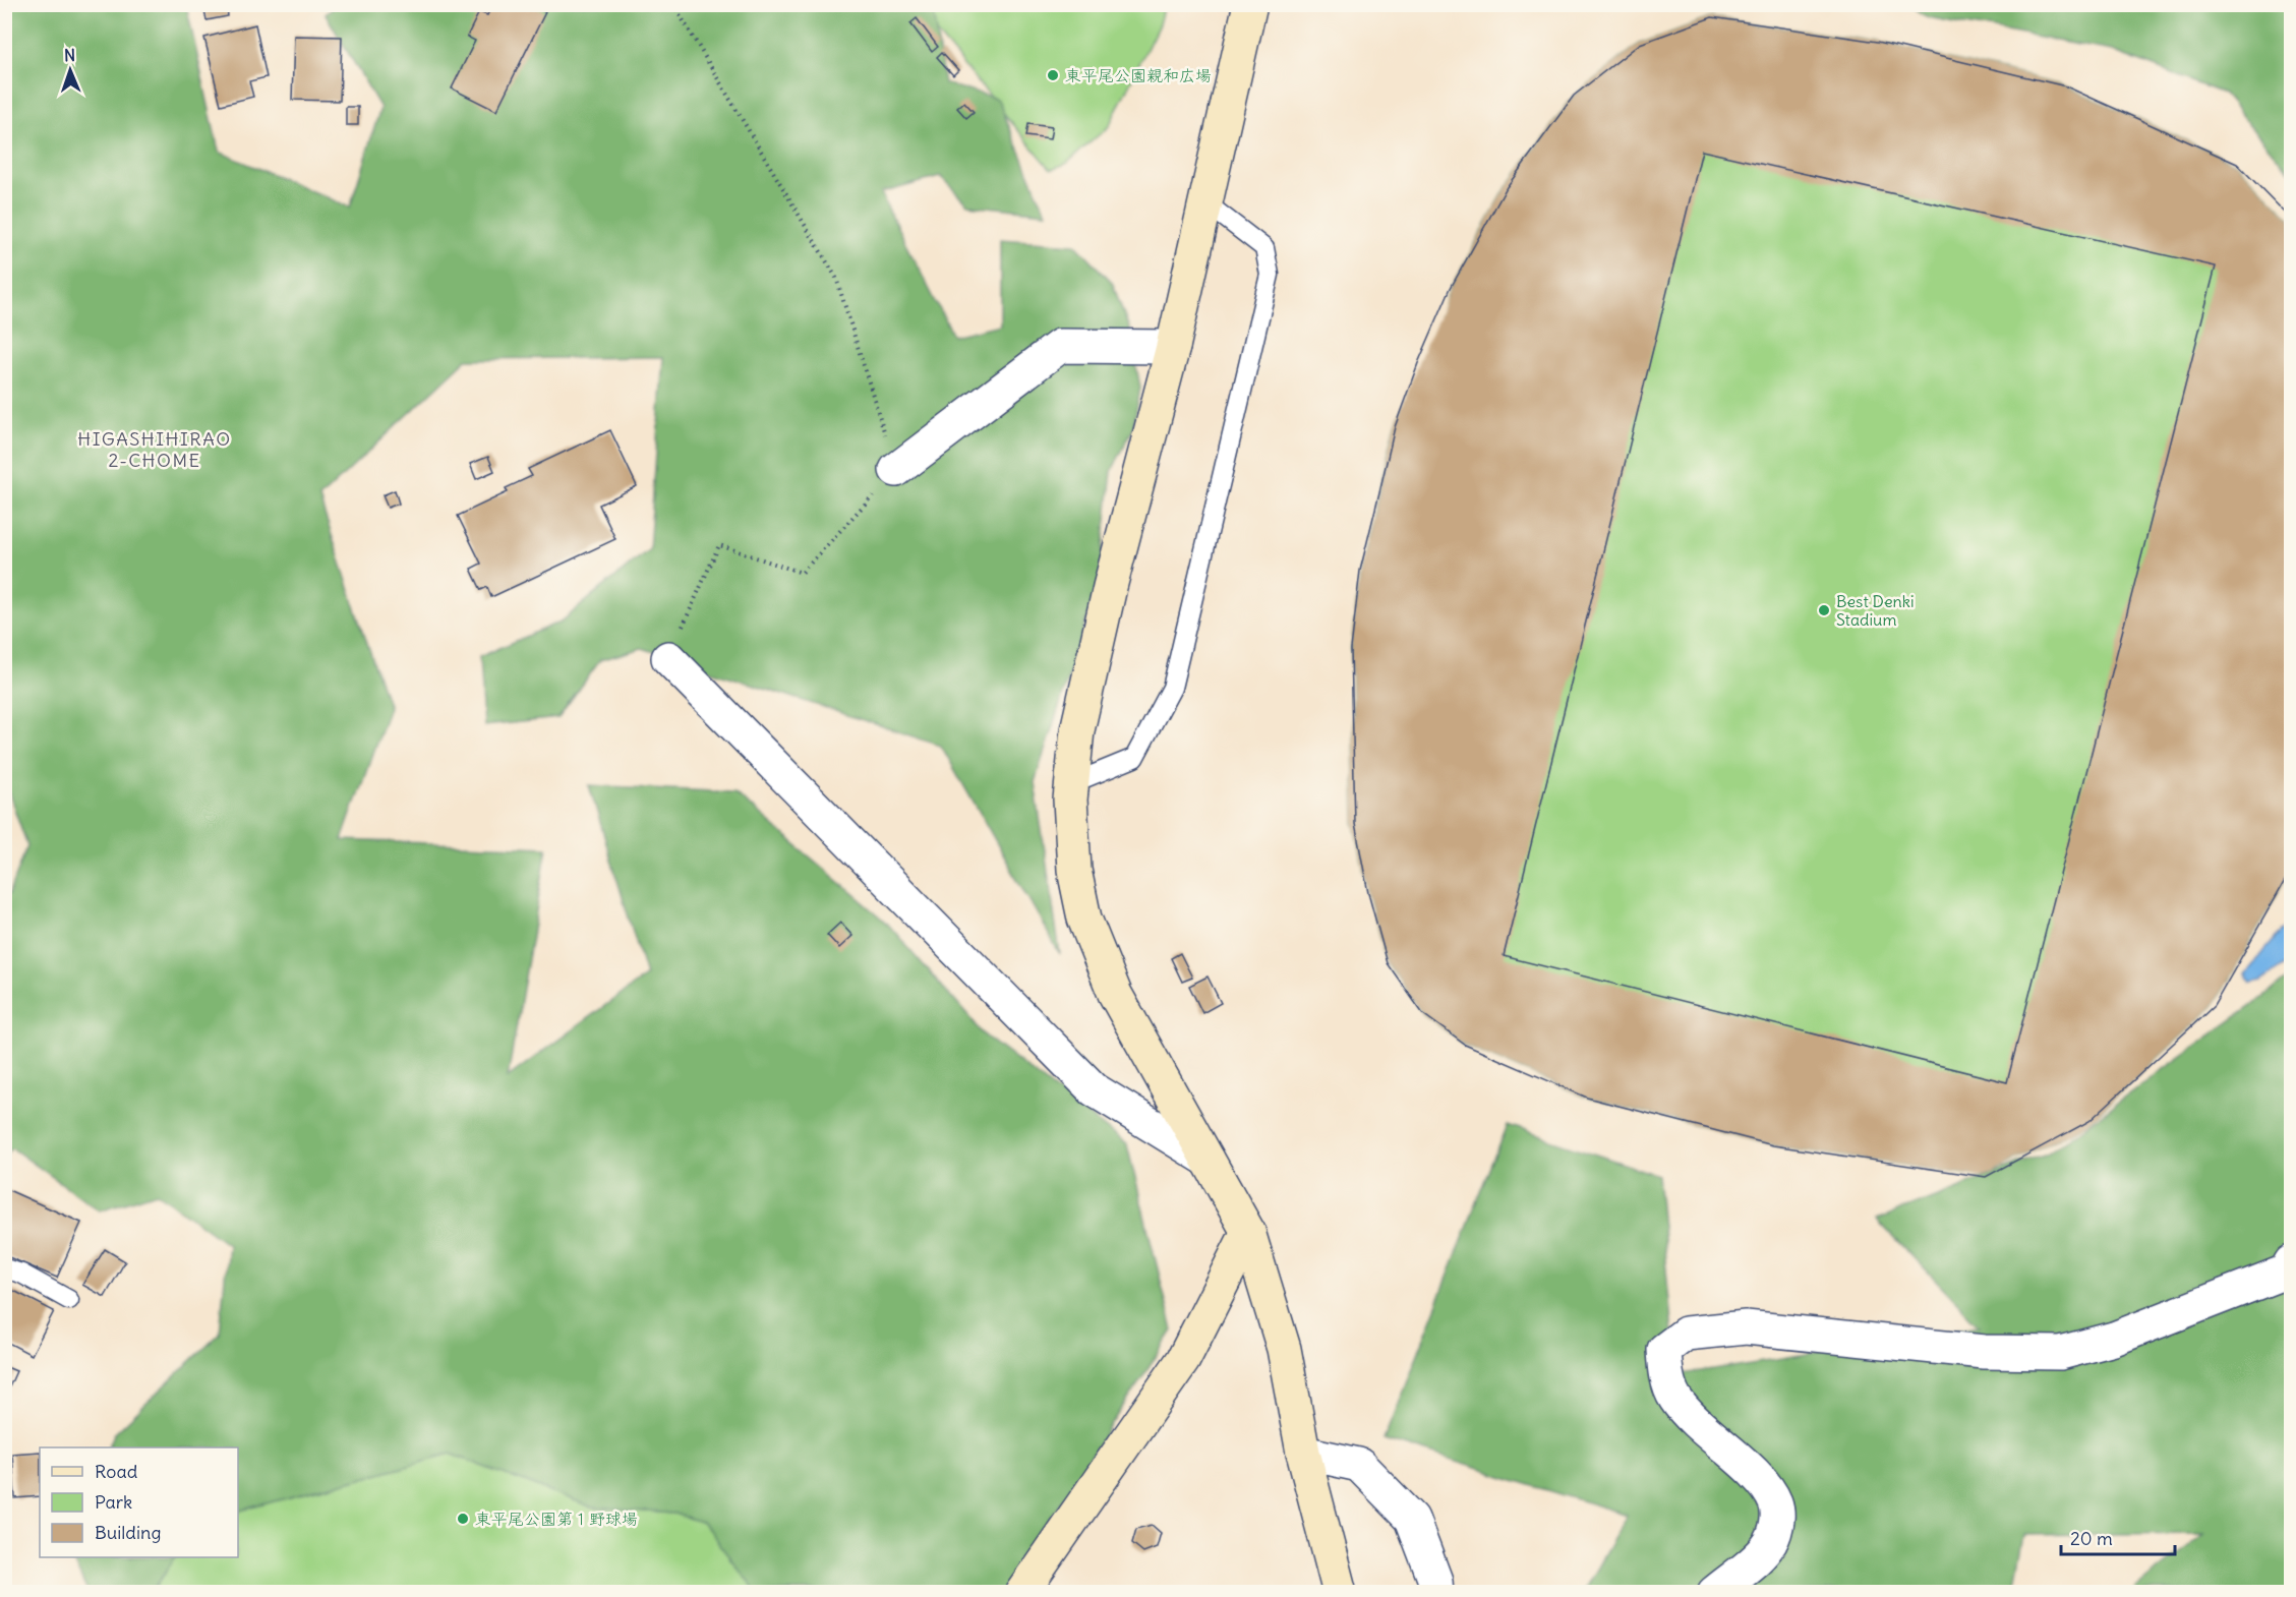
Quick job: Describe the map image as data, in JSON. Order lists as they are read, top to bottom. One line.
{"districts":["HIGASHIHIRAO 2-CHOME"],"places":["東平尾公園親和広場","Best Denki Stadium","東平尾公園第１野球場"],"legend":["Road","Park","Building"],"scale_bar":"20 m","north":"top"}
